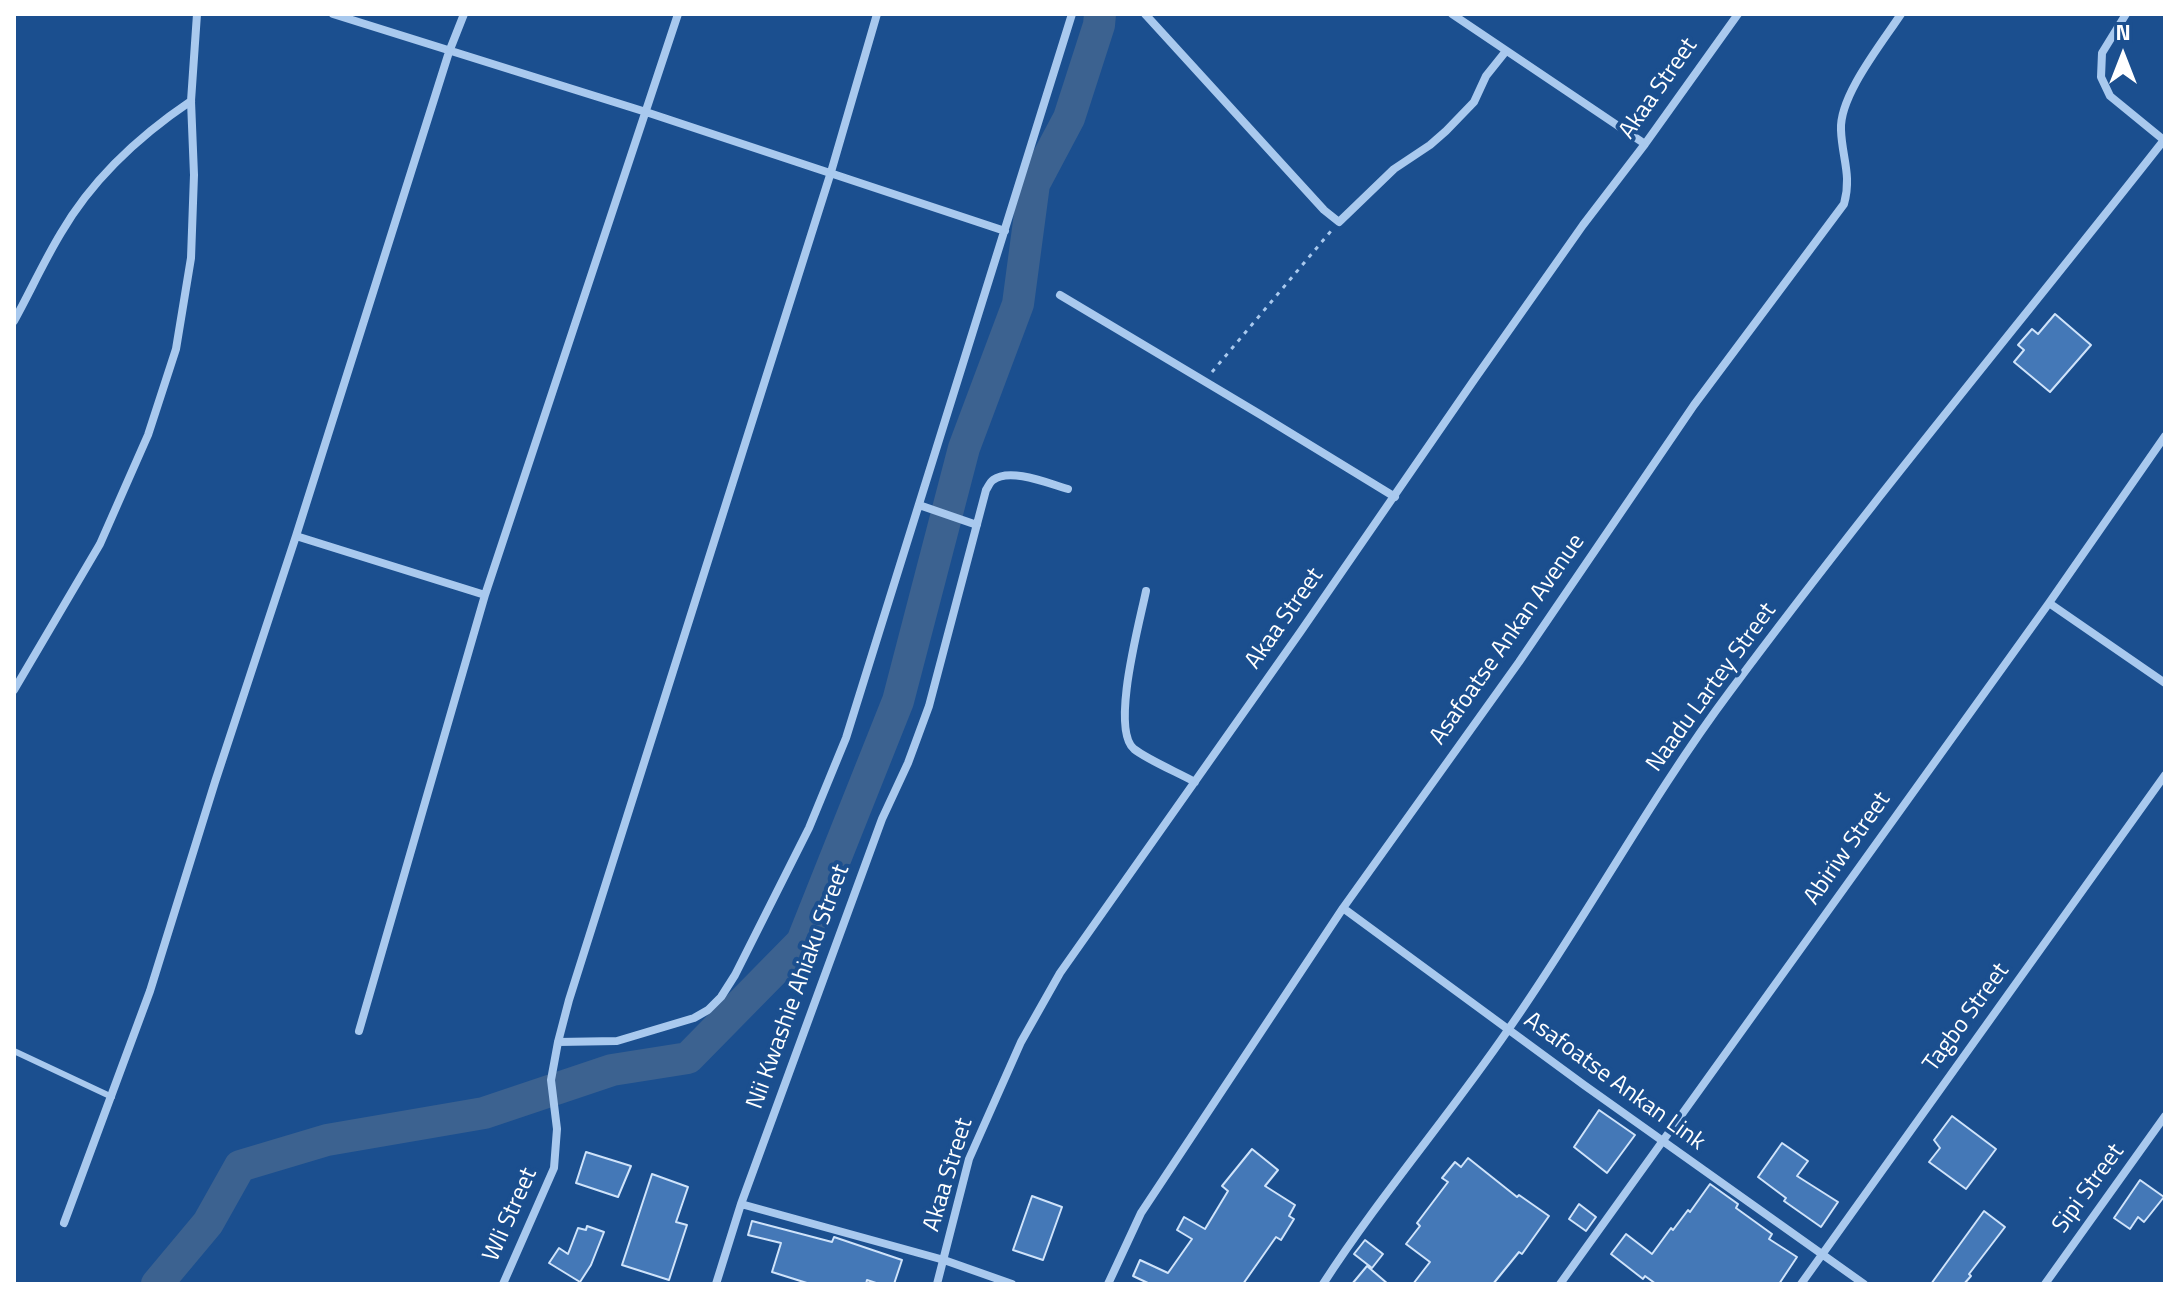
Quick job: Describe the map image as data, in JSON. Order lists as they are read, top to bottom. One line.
{"streets":{"street":["Akaa Street","Asafoatse Ankan Avenue","Naadu Lartey Street","Abiriw Street","Nii Kwashie Ahiaku Street","Tagbo Street","Asafoatse Ankan Link","Sipi Street","Wli Street"]},"crossings":[["Asafoatse Ankan Avenue","Asafoatse Ankan Link"],["Naadu Lartey Street","Asafoatse Ankan Link"],["Abiriw Street","Asafoatse Ankan Link"],["Tagbo Street","Asafoatse Ankan Link"]],"north":"top"}
